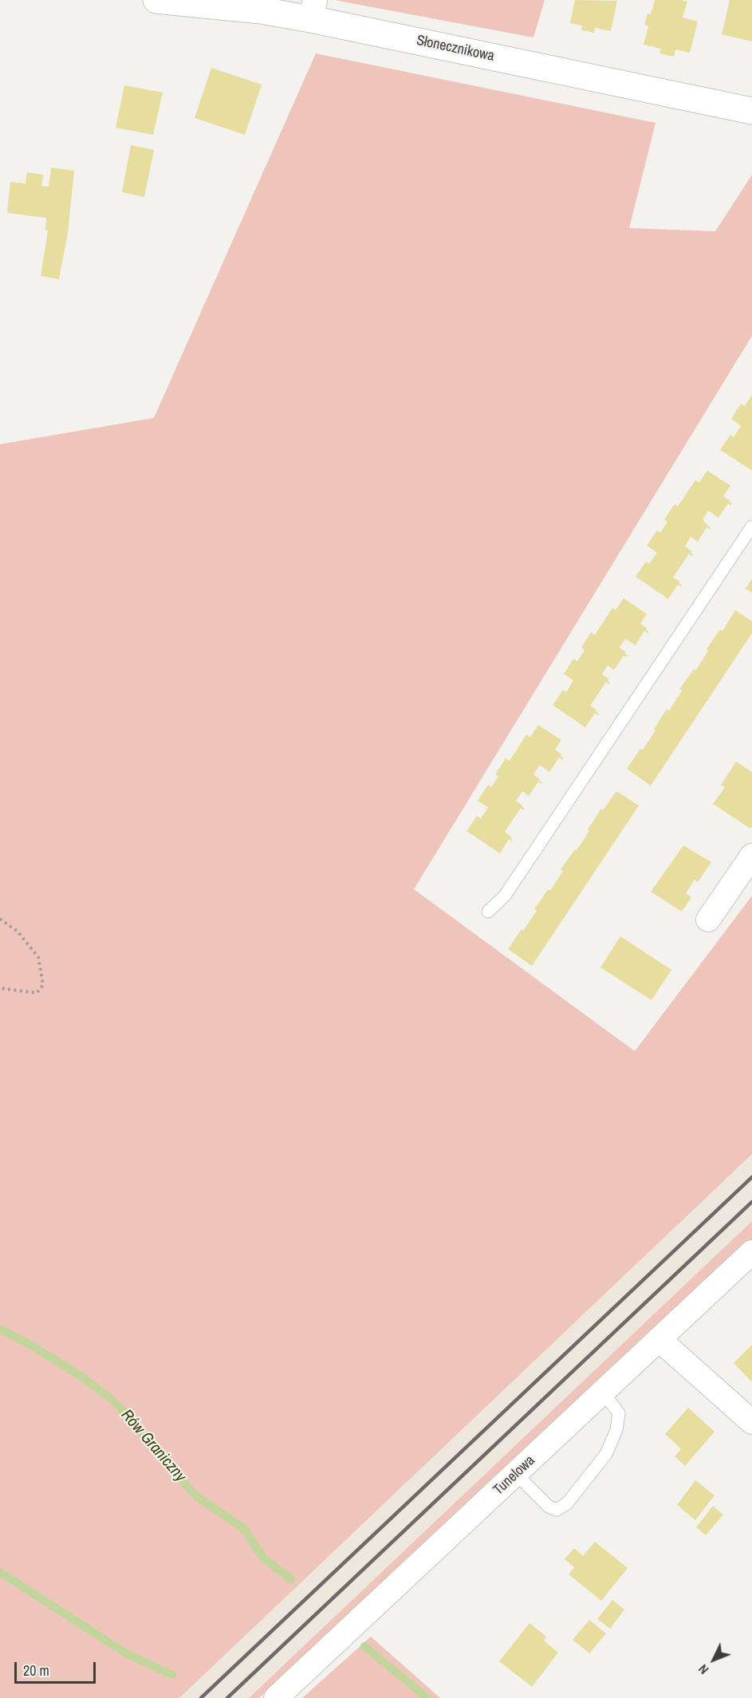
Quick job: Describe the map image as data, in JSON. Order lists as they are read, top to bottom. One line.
{"streets":{"street":["Słonecznikowa","Tunelowa"]},"water":["Rów Graniczny"],"scale_bar":"20 m","north":"bottom left"}
